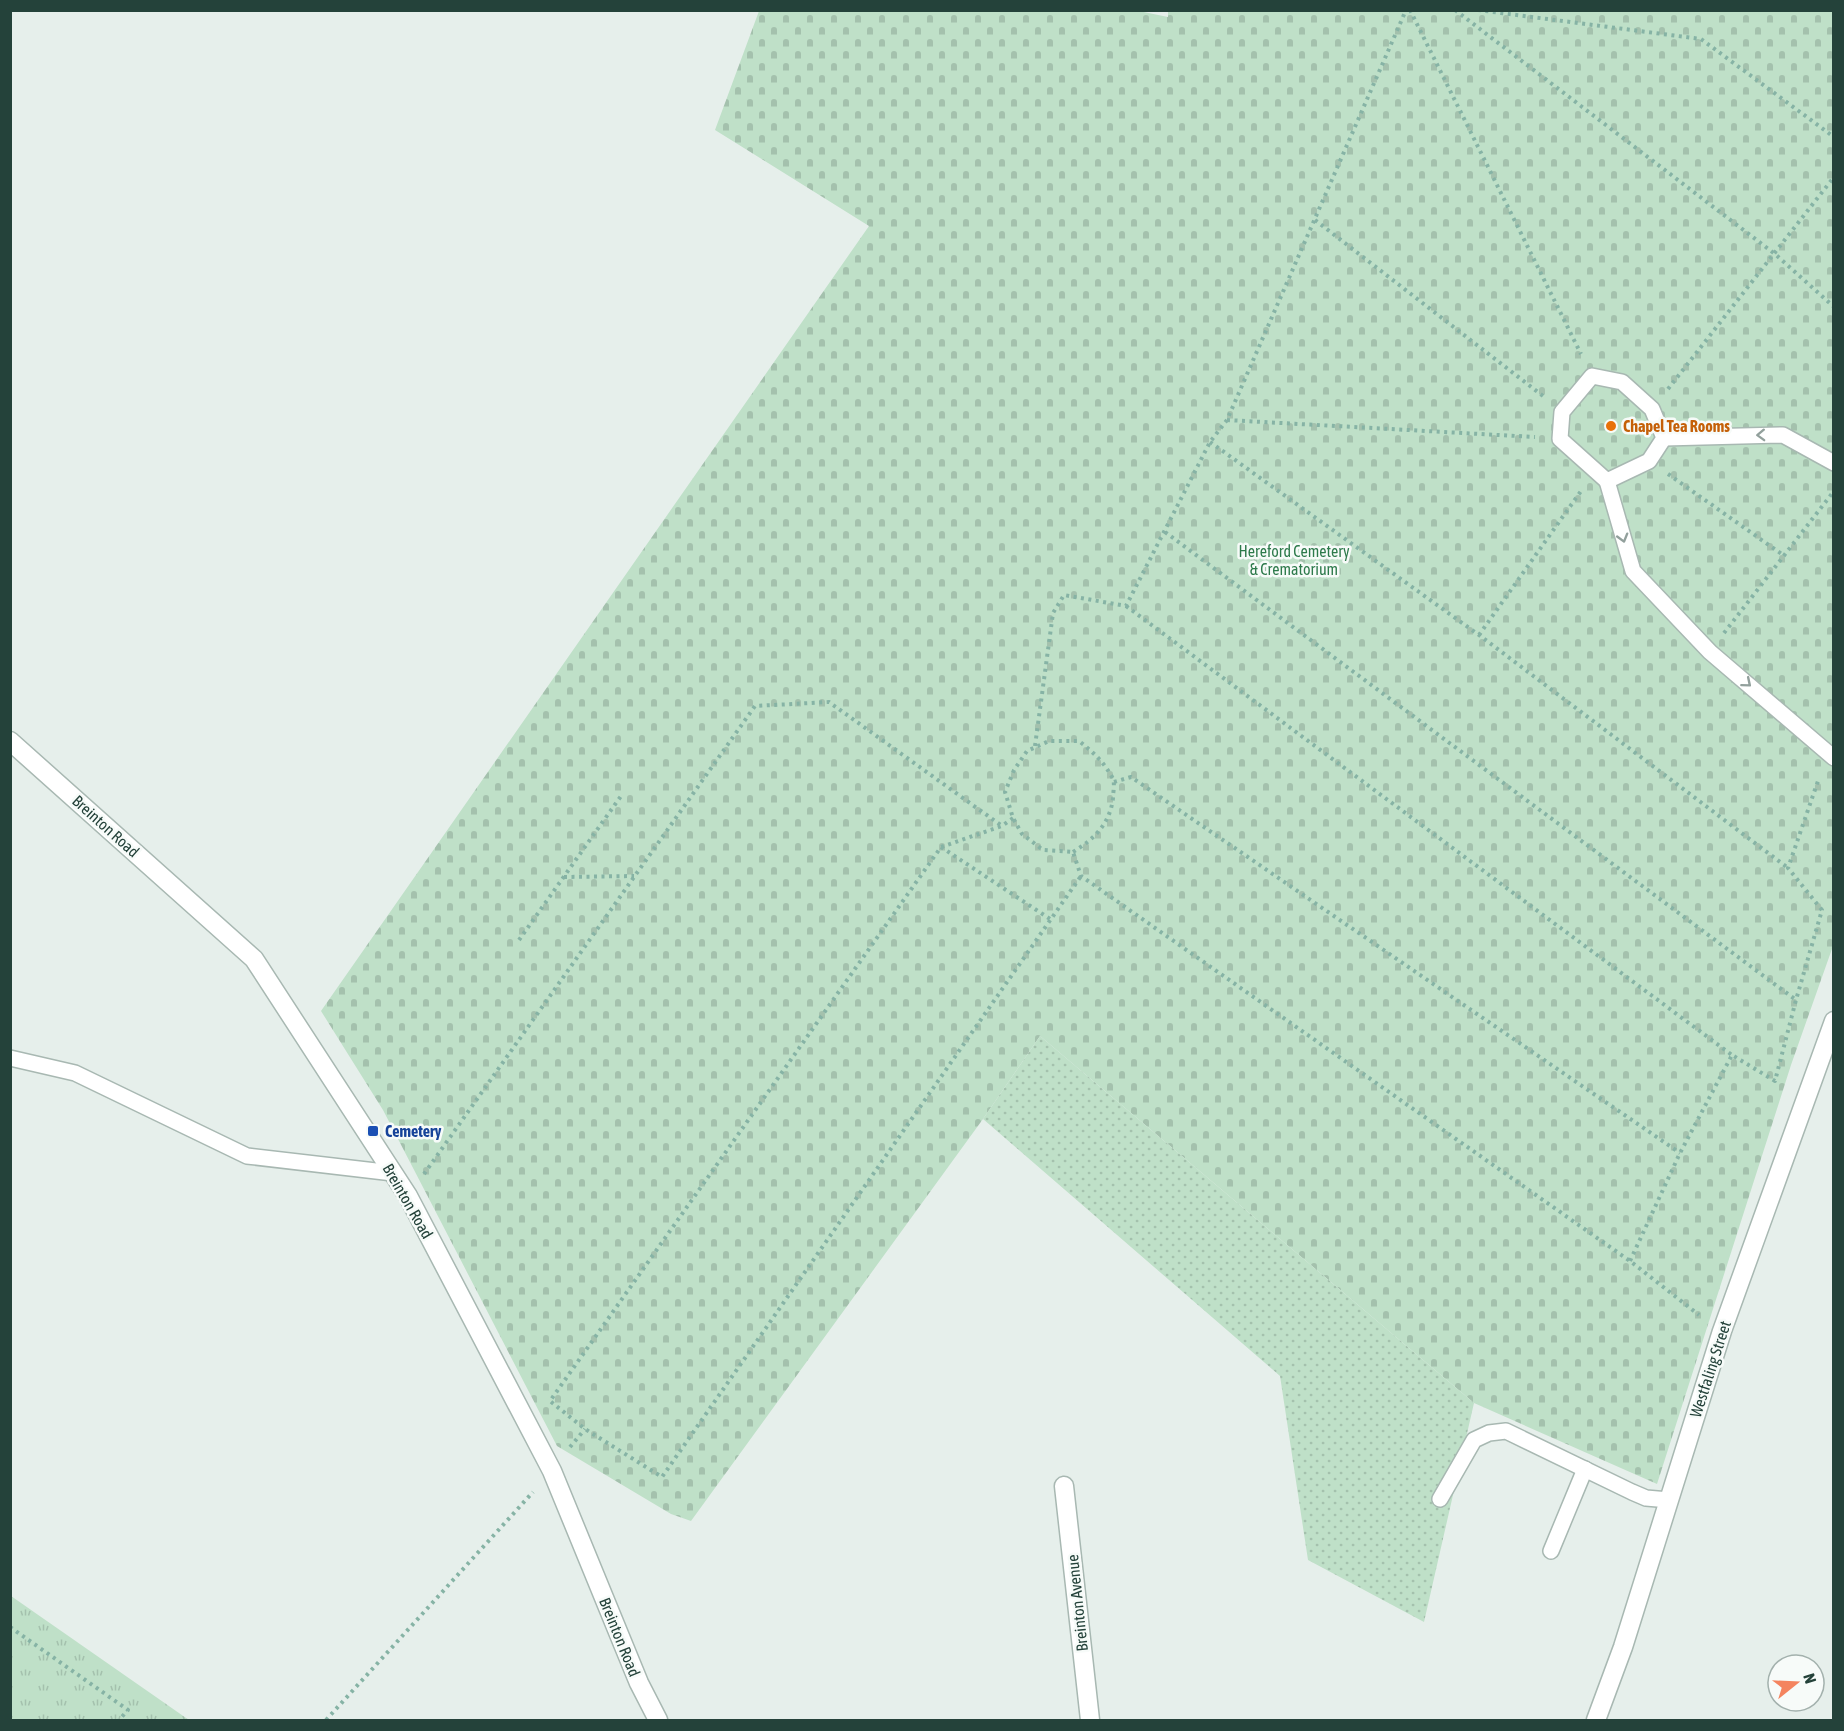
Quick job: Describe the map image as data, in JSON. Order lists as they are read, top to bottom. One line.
{"streets":{"street":["Breinton Road","Westfaling Street","Breinton Avenue"]},"parks":["Hereford Cemetery & Crematorium"],"places":{"other":["Chapel Tea Rooms"],"transit":["Cemetery"]},"north":"right"}
